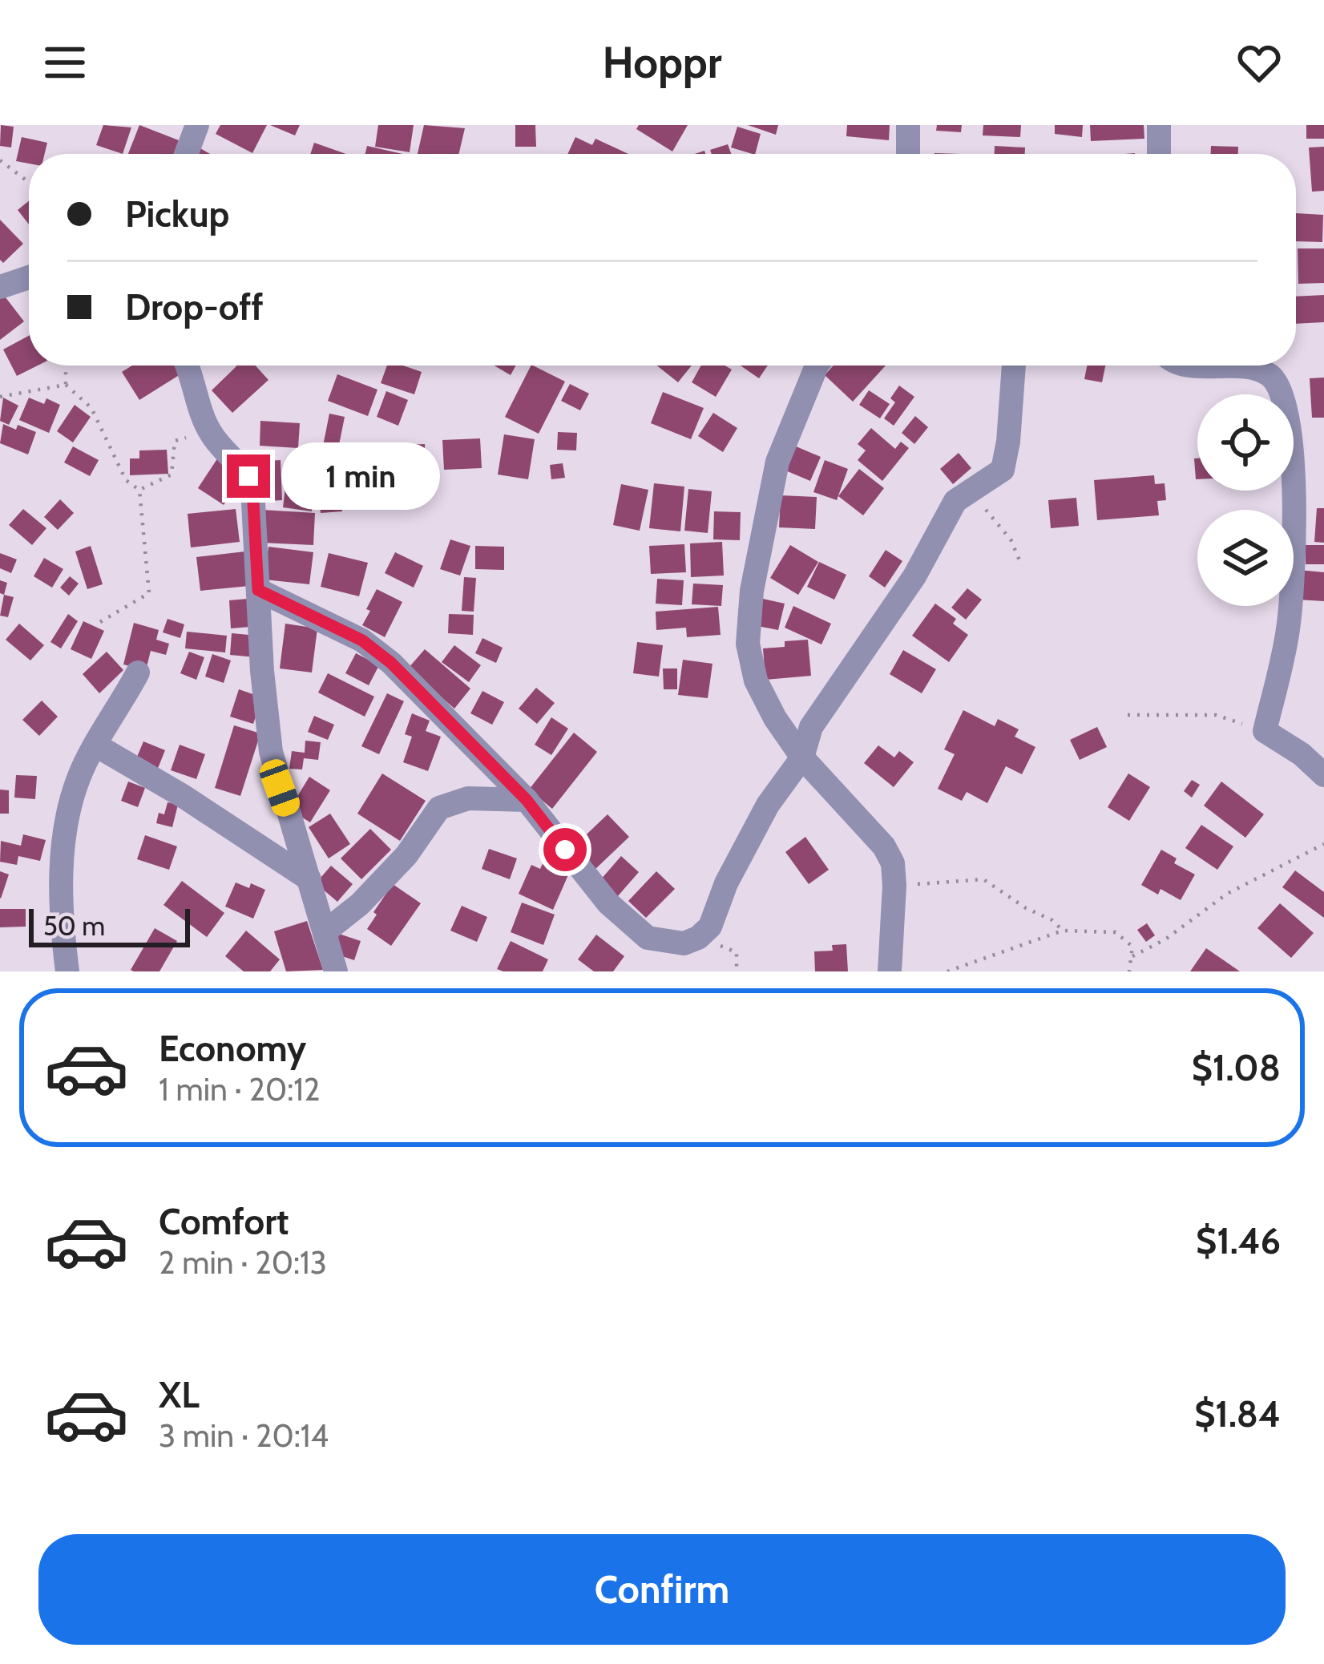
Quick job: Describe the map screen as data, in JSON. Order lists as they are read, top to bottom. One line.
{"scale_bar":"50 m","page":{"header":"Hoppr","banner":["Pickup","Drop-off"],"bubble":"1 min","scale":"50 m","list":[{"name":"Economy","note":"1 min · 20:12","value":"$1.08"},{"name":"Comfort","note":"2 min · 20:13","value":"$1.46"},{"name":"XL","note":"3 min · 20:14","value":"$1.84"}],"buttons":"Confirm"}}
